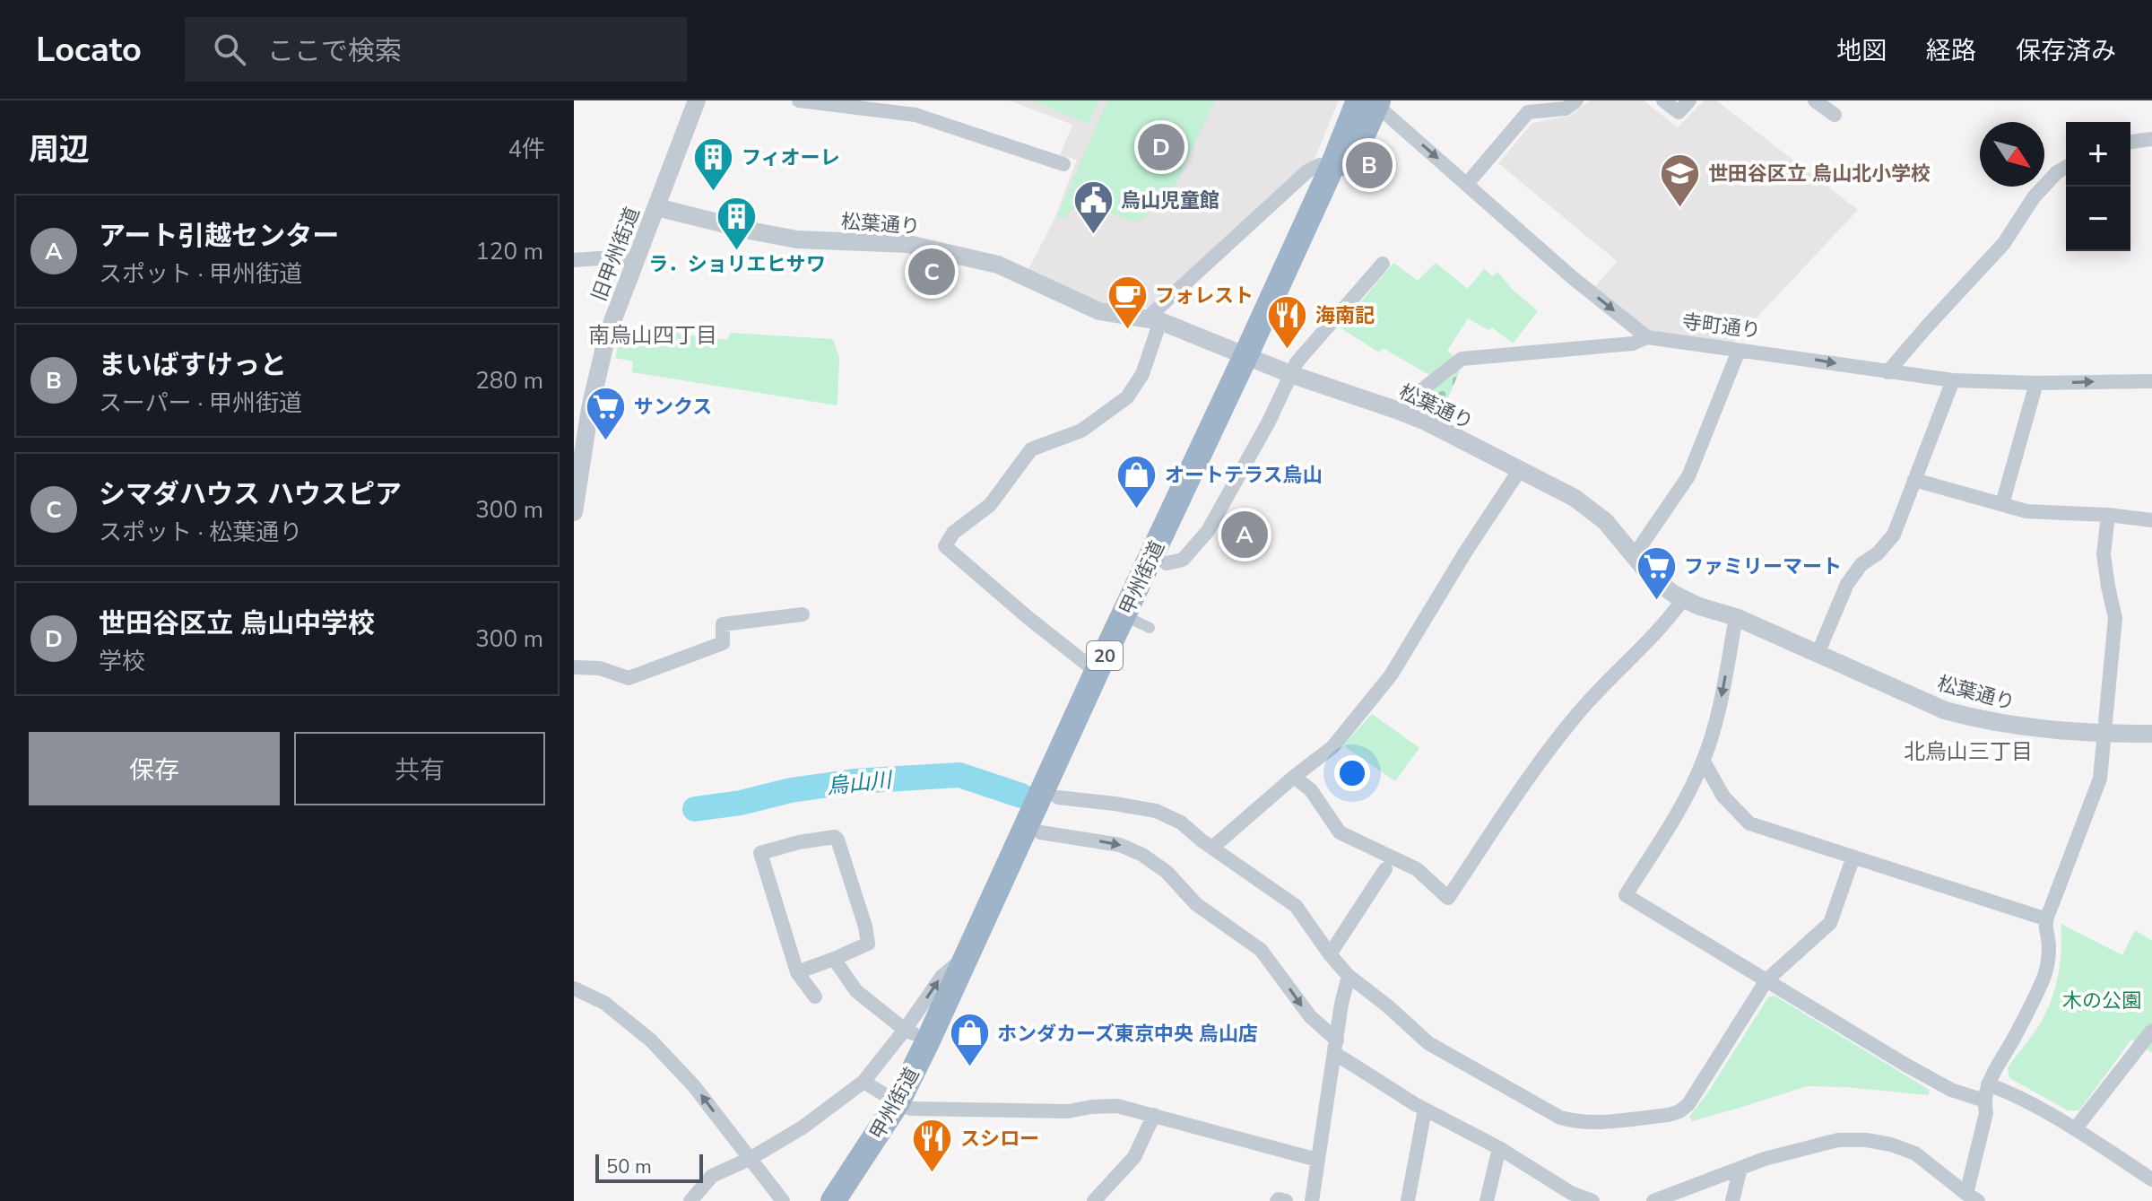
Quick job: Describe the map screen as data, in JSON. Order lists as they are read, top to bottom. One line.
{"streets":{"highway":["甲州街道","20"],"street":["松葉通り","旧甲州街道","寺町通り"]},"crossings":[["松葉通り","旧甲州街道"],["松葉通り","甲州街道"]],"one_way":["寺町通り"],"districts":["南烏山四丁目","北烏山三丁目"],"water":["烏山川"],"parks":["木の公園"],"places":{"building":["フィオーレ","ラ．ショリエヒサワ"],"school or university":["世田谷区立 烏山北小学校"],"public building":["烏山児童館"],"cafe":["フォレスト"],"restaurant":["海南記","スシロー"],"supermarket":["サンクス","ファミリーマート"],"shop":["オートテラス烏山","ホンダカーズ東京中央 烏山店"]},"scale_bar":"50 m","north":"bottom right","page":{"header":"Locato","search":"ここで検索","nav":["地図","経路","保存済み"],"heading":["周辺","4件"],"pins":["D","B","C","A"],"map_buttons":["+","−"],"list":[{"mark":"A","name":"アート引越センター","note":"スポット · 甲州街道","value":"120 m"},{"mark":"B","name":"まいばすけっと","note":"スーパー · 甲州街道","value":"280 m"},{"mark":"C","name":"シマダハウス ハウスピア","note":"スポット · 松葉通り","value":"300 m"},{"mark":"D","name":"世田谷区立 烏山中学校","note":"学校","value":"300 m"}],"buttons":["保存","共有"],"scale":"50 m"}}
